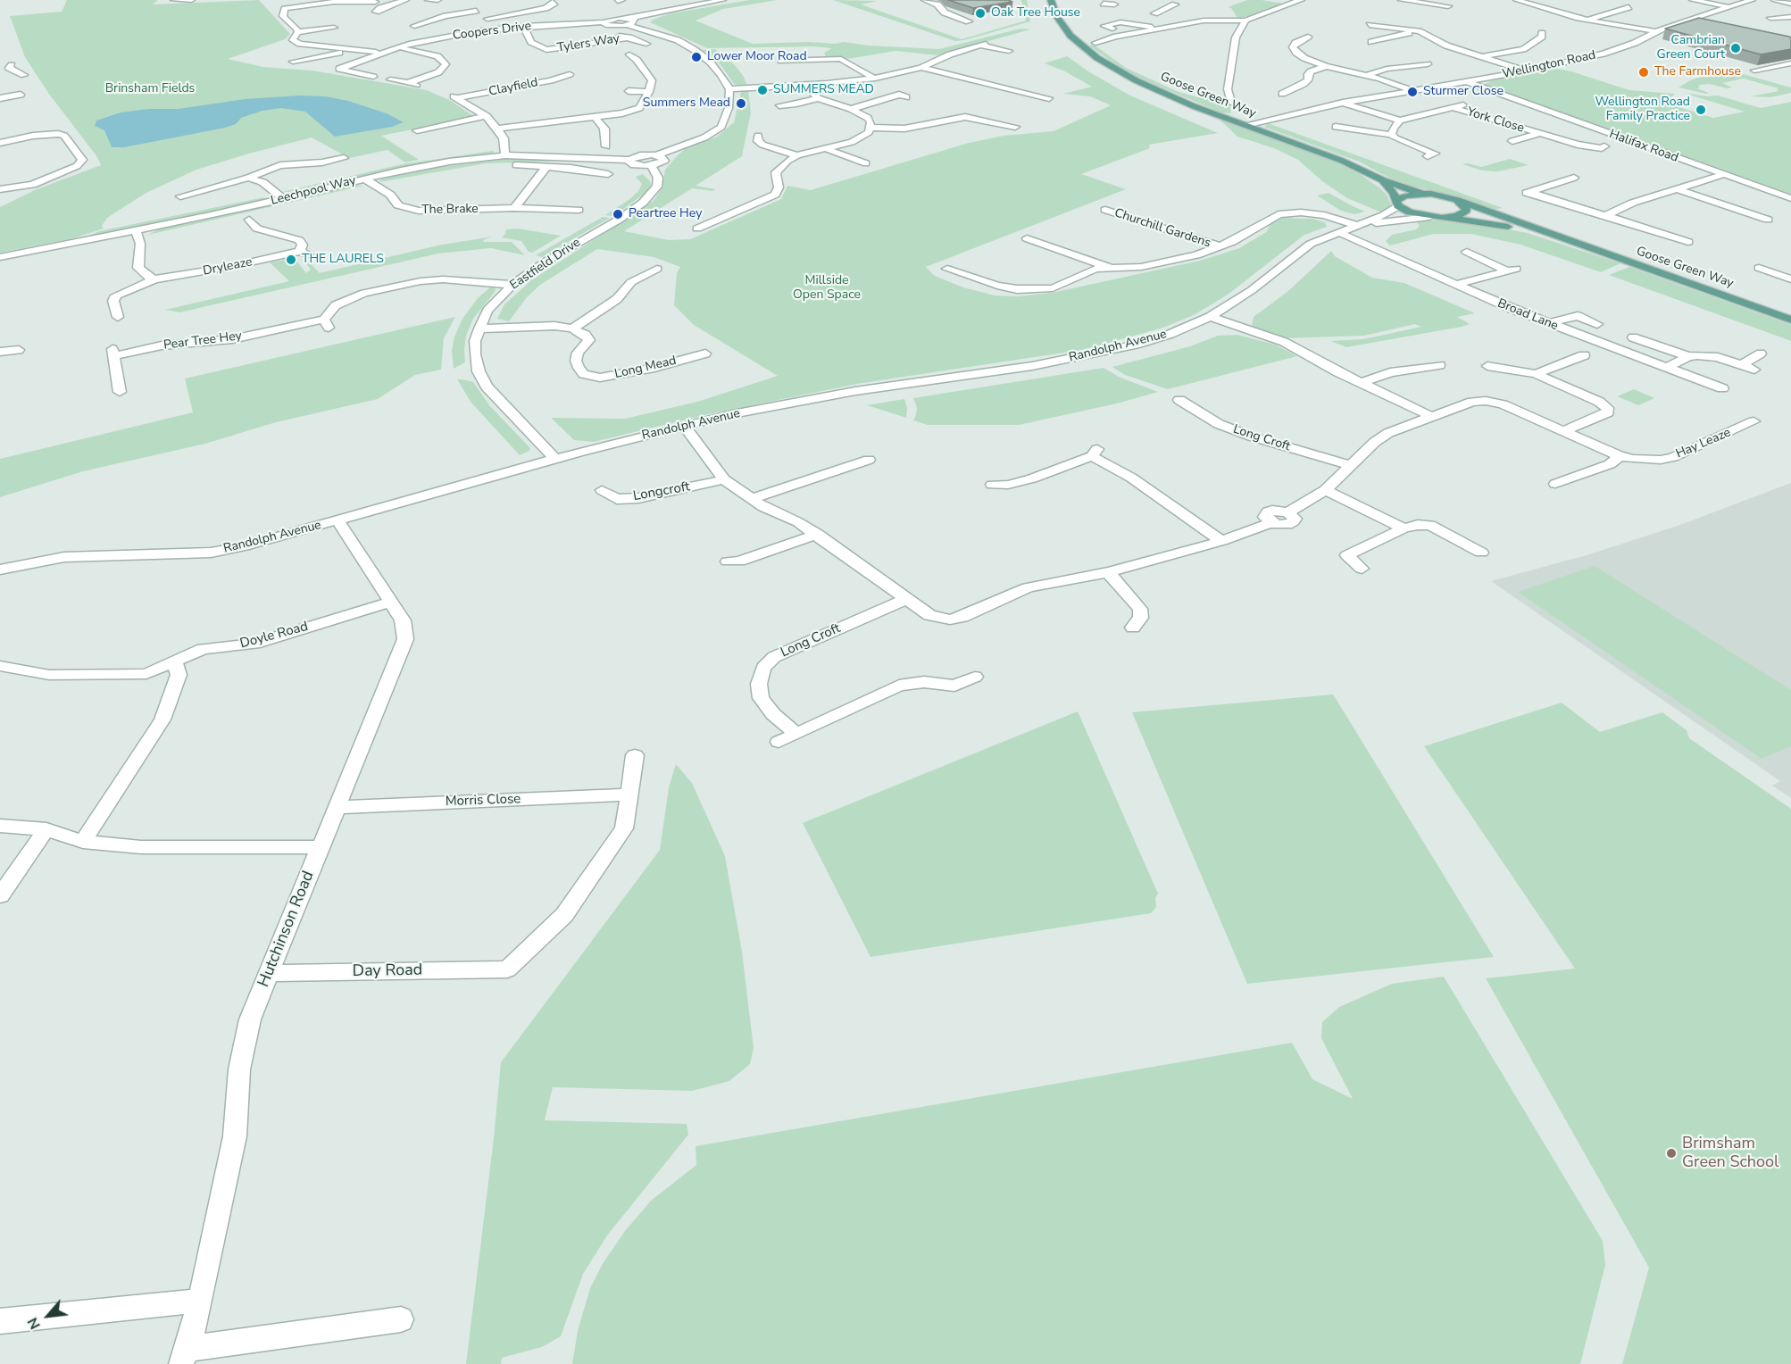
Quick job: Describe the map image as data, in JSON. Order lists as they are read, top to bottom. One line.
{"streets":{"main road":["Goose Green Way"],"street":["Coopers Drive","Tylers Way","Wellington Road","Clayfield","York Close","Halifax Road","Leechpool Way","The Brake","Churchill Gardens","Eastfield Drive","Dryleaze","Broad Lane","Pear Tree Hey","Randolph Avenue","Long Mead","Long Croft","Hay Leaze","Longcroft","Doyle Road","Morris Close","Hutchinson Road","Day Road"]},"crossings":[["Coopers Drive","Tylers Way"],["Wellington Road","Goose Green Way"],["Wellington Road","Halifax Road"],["Clayfield","Leechpool Way"],["Goose Green Way","Randolph Avenue"],["Leechpool Way","The Brake"],["Churchill Gardens","Randolph Avenue"],["Eastfield Drive","Pear Tree Hey"],["Eastfield Drive","Randolph Avenue"],["Broad Lane","Randolph Avenue"],["Randolph Avenue","Hutchinson Road"],["Doyle Road","Hutchinson Road"],["Morris Close","Hutchinson Road"],["Morris Close","Day Road"],["Hutchinson Road","Day Road"]],"parks":["Brinsham Fields","Millside Open Space"],"places":["Oak Tree House","Cambrian Green Court","Lower Moor Road","The Farmhouse","SUMMERS MEAD","Sturmer Close","Summers Mead","Wellington Road Family Practice","Peartree Hey","THE LAURELS","Brimsham Green School"],"north":"bottom left"}
